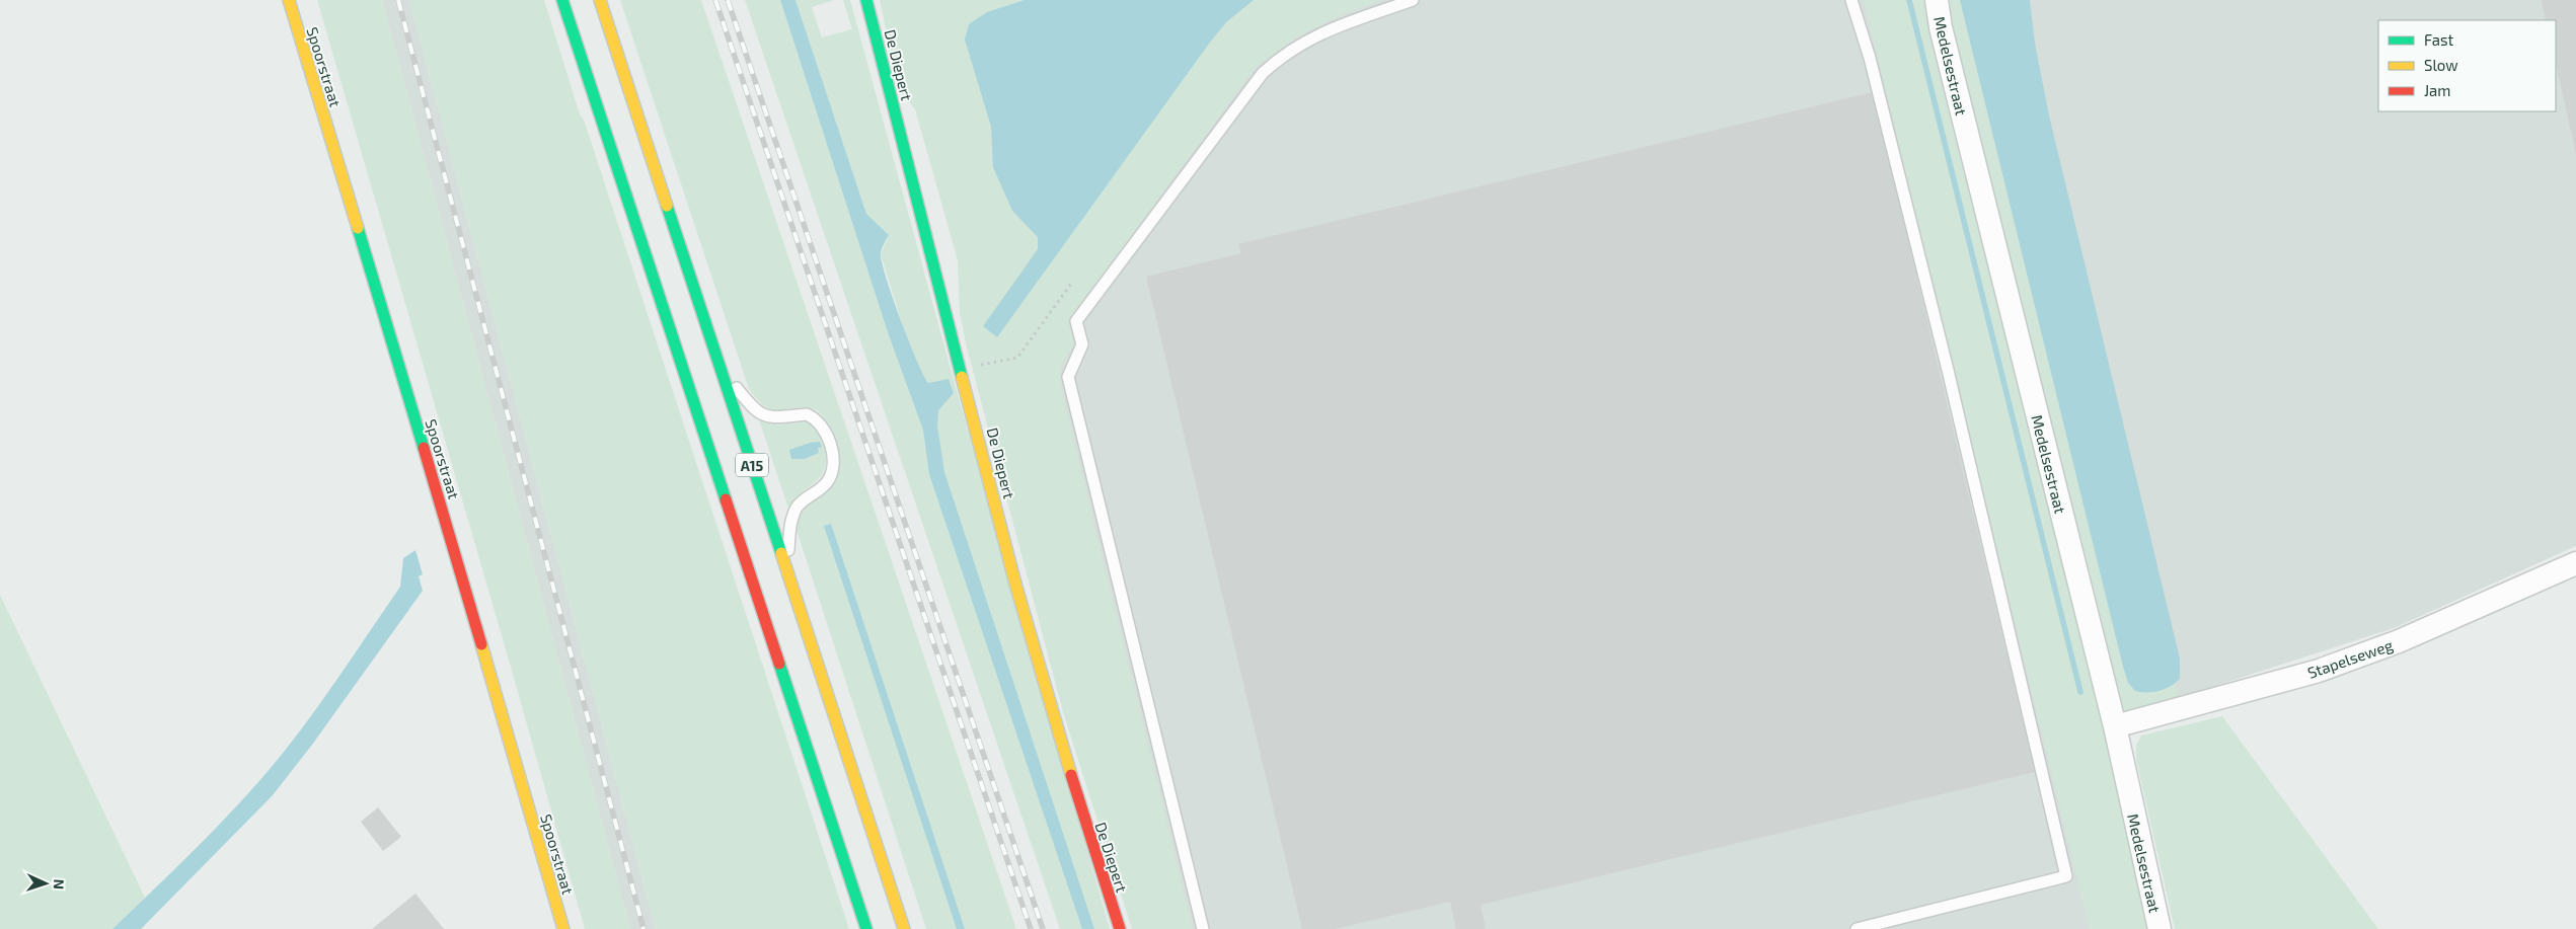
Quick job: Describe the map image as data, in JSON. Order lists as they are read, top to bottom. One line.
{"streets":{"main road":["De Diepert","Spoorstraat","A15"],"street":["Medelsestraat","Stapelseweg"]},"crossings":[["Medelsestraat","Stapelseweg"]],"legend":["Fast","Slow","Jam"],"north":"right"}
